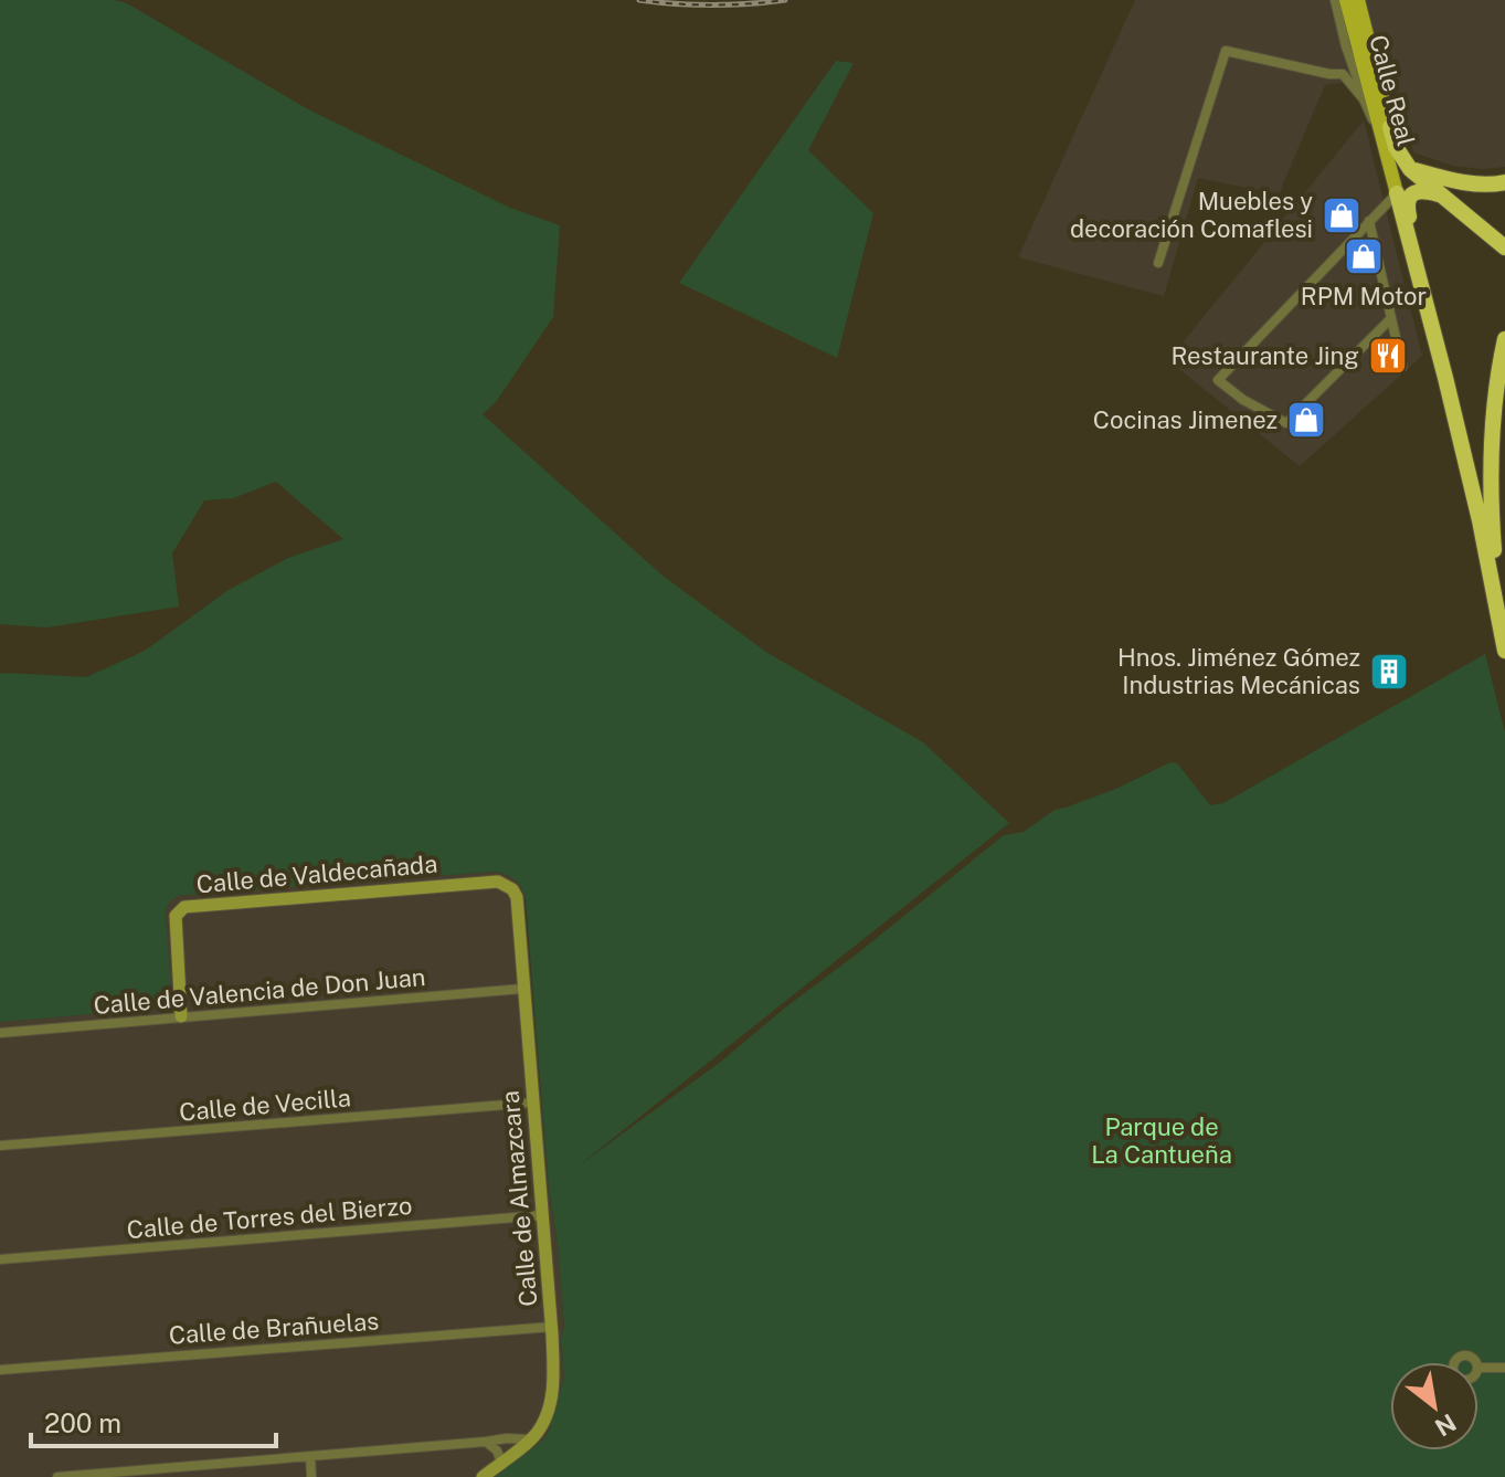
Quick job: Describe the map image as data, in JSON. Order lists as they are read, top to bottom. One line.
{"streets":{"main road":["Calle Real"],"street":["Calle de Valdecañada","Calle de Valencia de Don Juan","Calle de Vecilla","Calle de Almazcara","Calle de Torres del Bierzo","Calle de Brañuelas"]},"crossings":[["Calle de Valdecañada","Calle de Valencia de Don Juan"],["Calle de Valdecañada","Calle de Almazcara"],["Calle de Valencia de Don Juan","Calle de Almazcara"],["Calle de Vecilla","Calle de Almazcara"],["Calle de Almazcara","Calle de Torres del Bierzo"],["Calle de Almazcara","Calle de Brañuelas"]],"parks":["Parque de La Cantueña"],"places":{"shop":["Muebles y decoración Comaflesi","RPM Motor","Cocinas Jimenez"],"restaurant":["Restaurante Jing"],"building":["Hnos. Jiménez Gómez Industrias Mecánicas"]},"scale_bar":"200 m","north":"bottom right"}
